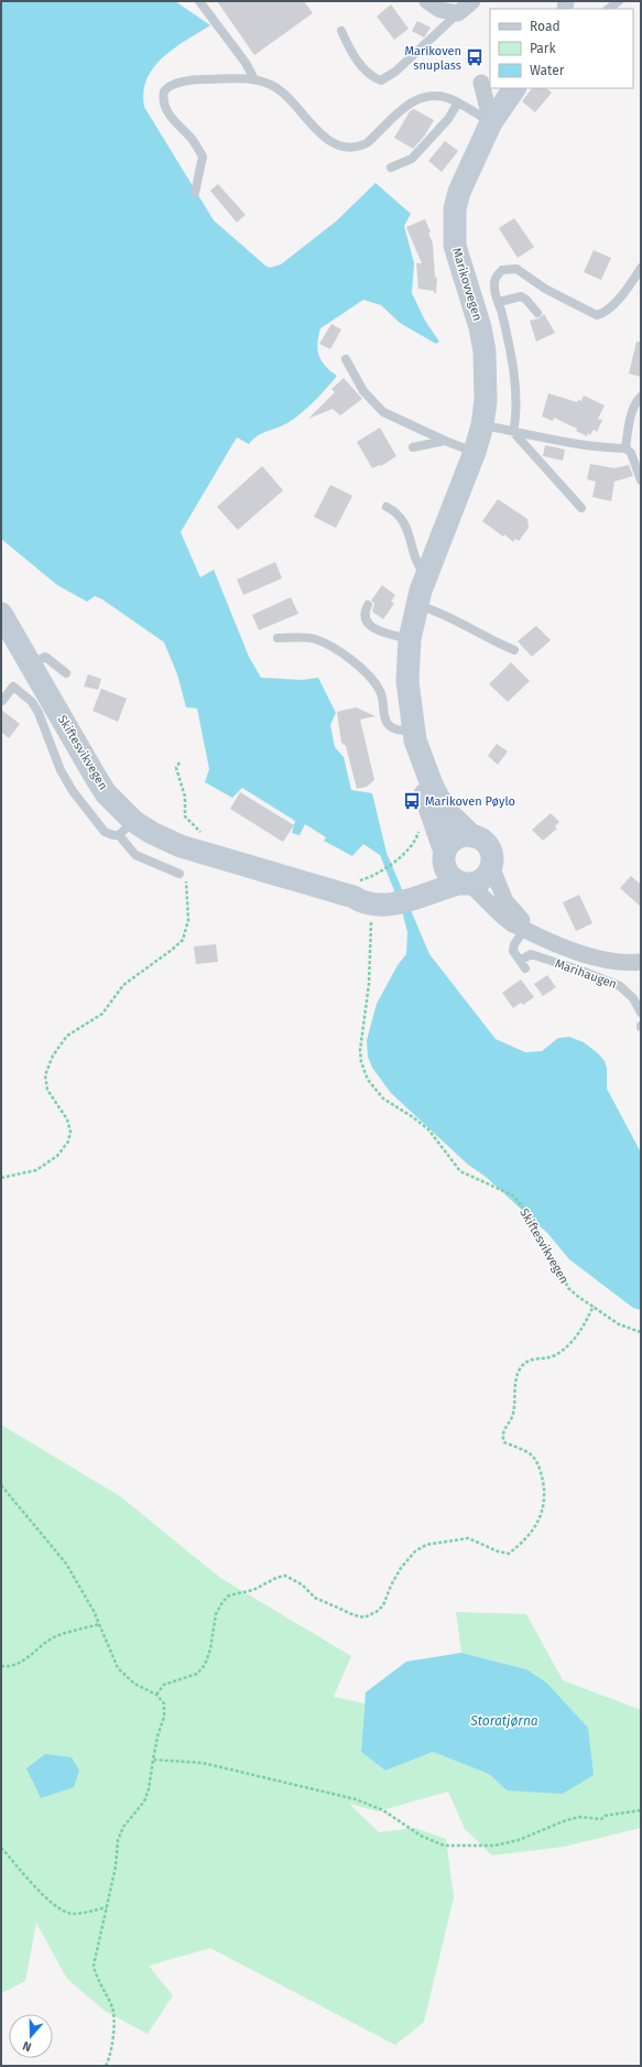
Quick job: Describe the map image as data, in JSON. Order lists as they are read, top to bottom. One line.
{"streets":{"main road":["Marikovvegen","Skiftesvikvegen"],"street":["Marihaugen"]},"crossings":[["Marikovvegen","Skiftesvikvegen"],["Marikovvegen","Marihaugen"],["Skiftesvikvegen","Marihaugen"]],"water":["Storatjørna"],"places":{"bus stop":["Marikoven snuplass","Marikoven Pøylo"]},"legend":["Road","Park","Water"],"north":"bottom"}
